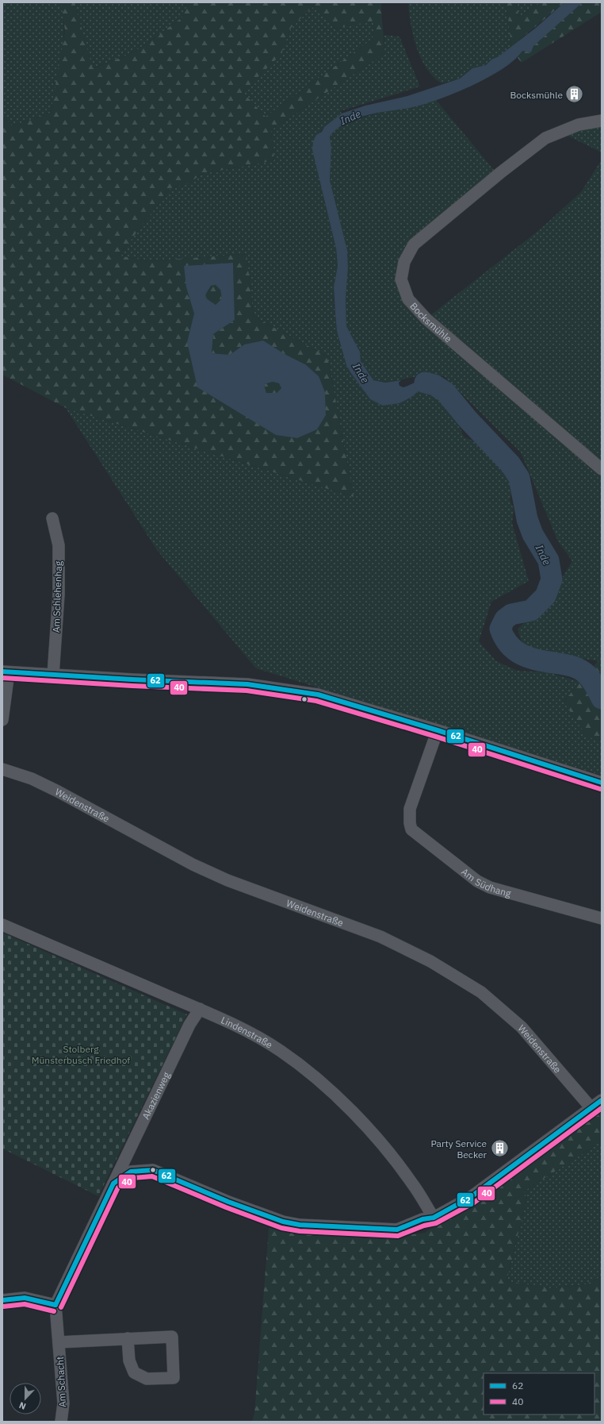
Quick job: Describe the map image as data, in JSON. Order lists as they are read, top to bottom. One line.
{"streets":{"street":["Bocksmühle","Am Schlehenhag","Weidenstraße","Am Südhang","Lindenstraße","Akazienweg","Am Schacht"]},"crossings":[["Lindenstraße","Akazienweg"],["Akazienweg","Am Schacht"]],"water":["Inde"],"parks":["Stolberg Münsterbusch Friedhof"],"places":{"building":["Bocksmühle","Party Service Becker"]},"lines":["transit line 62","transit line 40"],"legend":["62","40"],"north":"bottom"}
